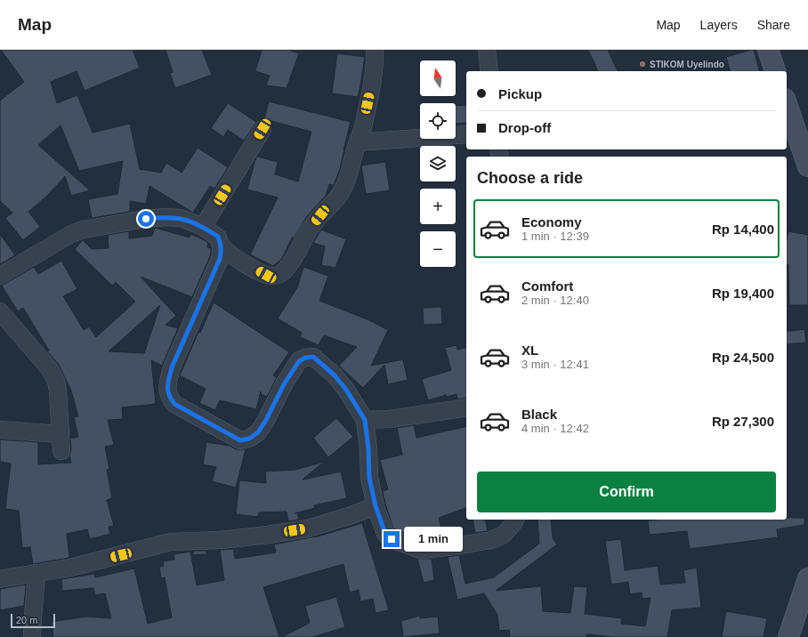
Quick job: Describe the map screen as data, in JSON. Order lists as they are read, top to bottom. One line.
{"places":["STIKOM Uyelindo"],"scale_bar":"20 m","north":"top","page":{"header":"Map","nav":["Map","Layers","Share"],"map_buttons":["+","−"],"banner":["Pickup","Drop-off"],"heading":"Choose a ride","list":[{"name":"Economy","note":"1 min · 12:39","value":"Rp 14,400"},{"name":"Comfort","note":"2 min · 12:40","value":"Rp 19,400"},{"name":"XL","note":"3 min · 12:41","value":"Rp 24,500"},{"name":"Black","note":"4 min · 12:42","value":"Rp 27,300"}],"buttons":"Confirm","bubble":"1 min","scale":"20 m"}}
